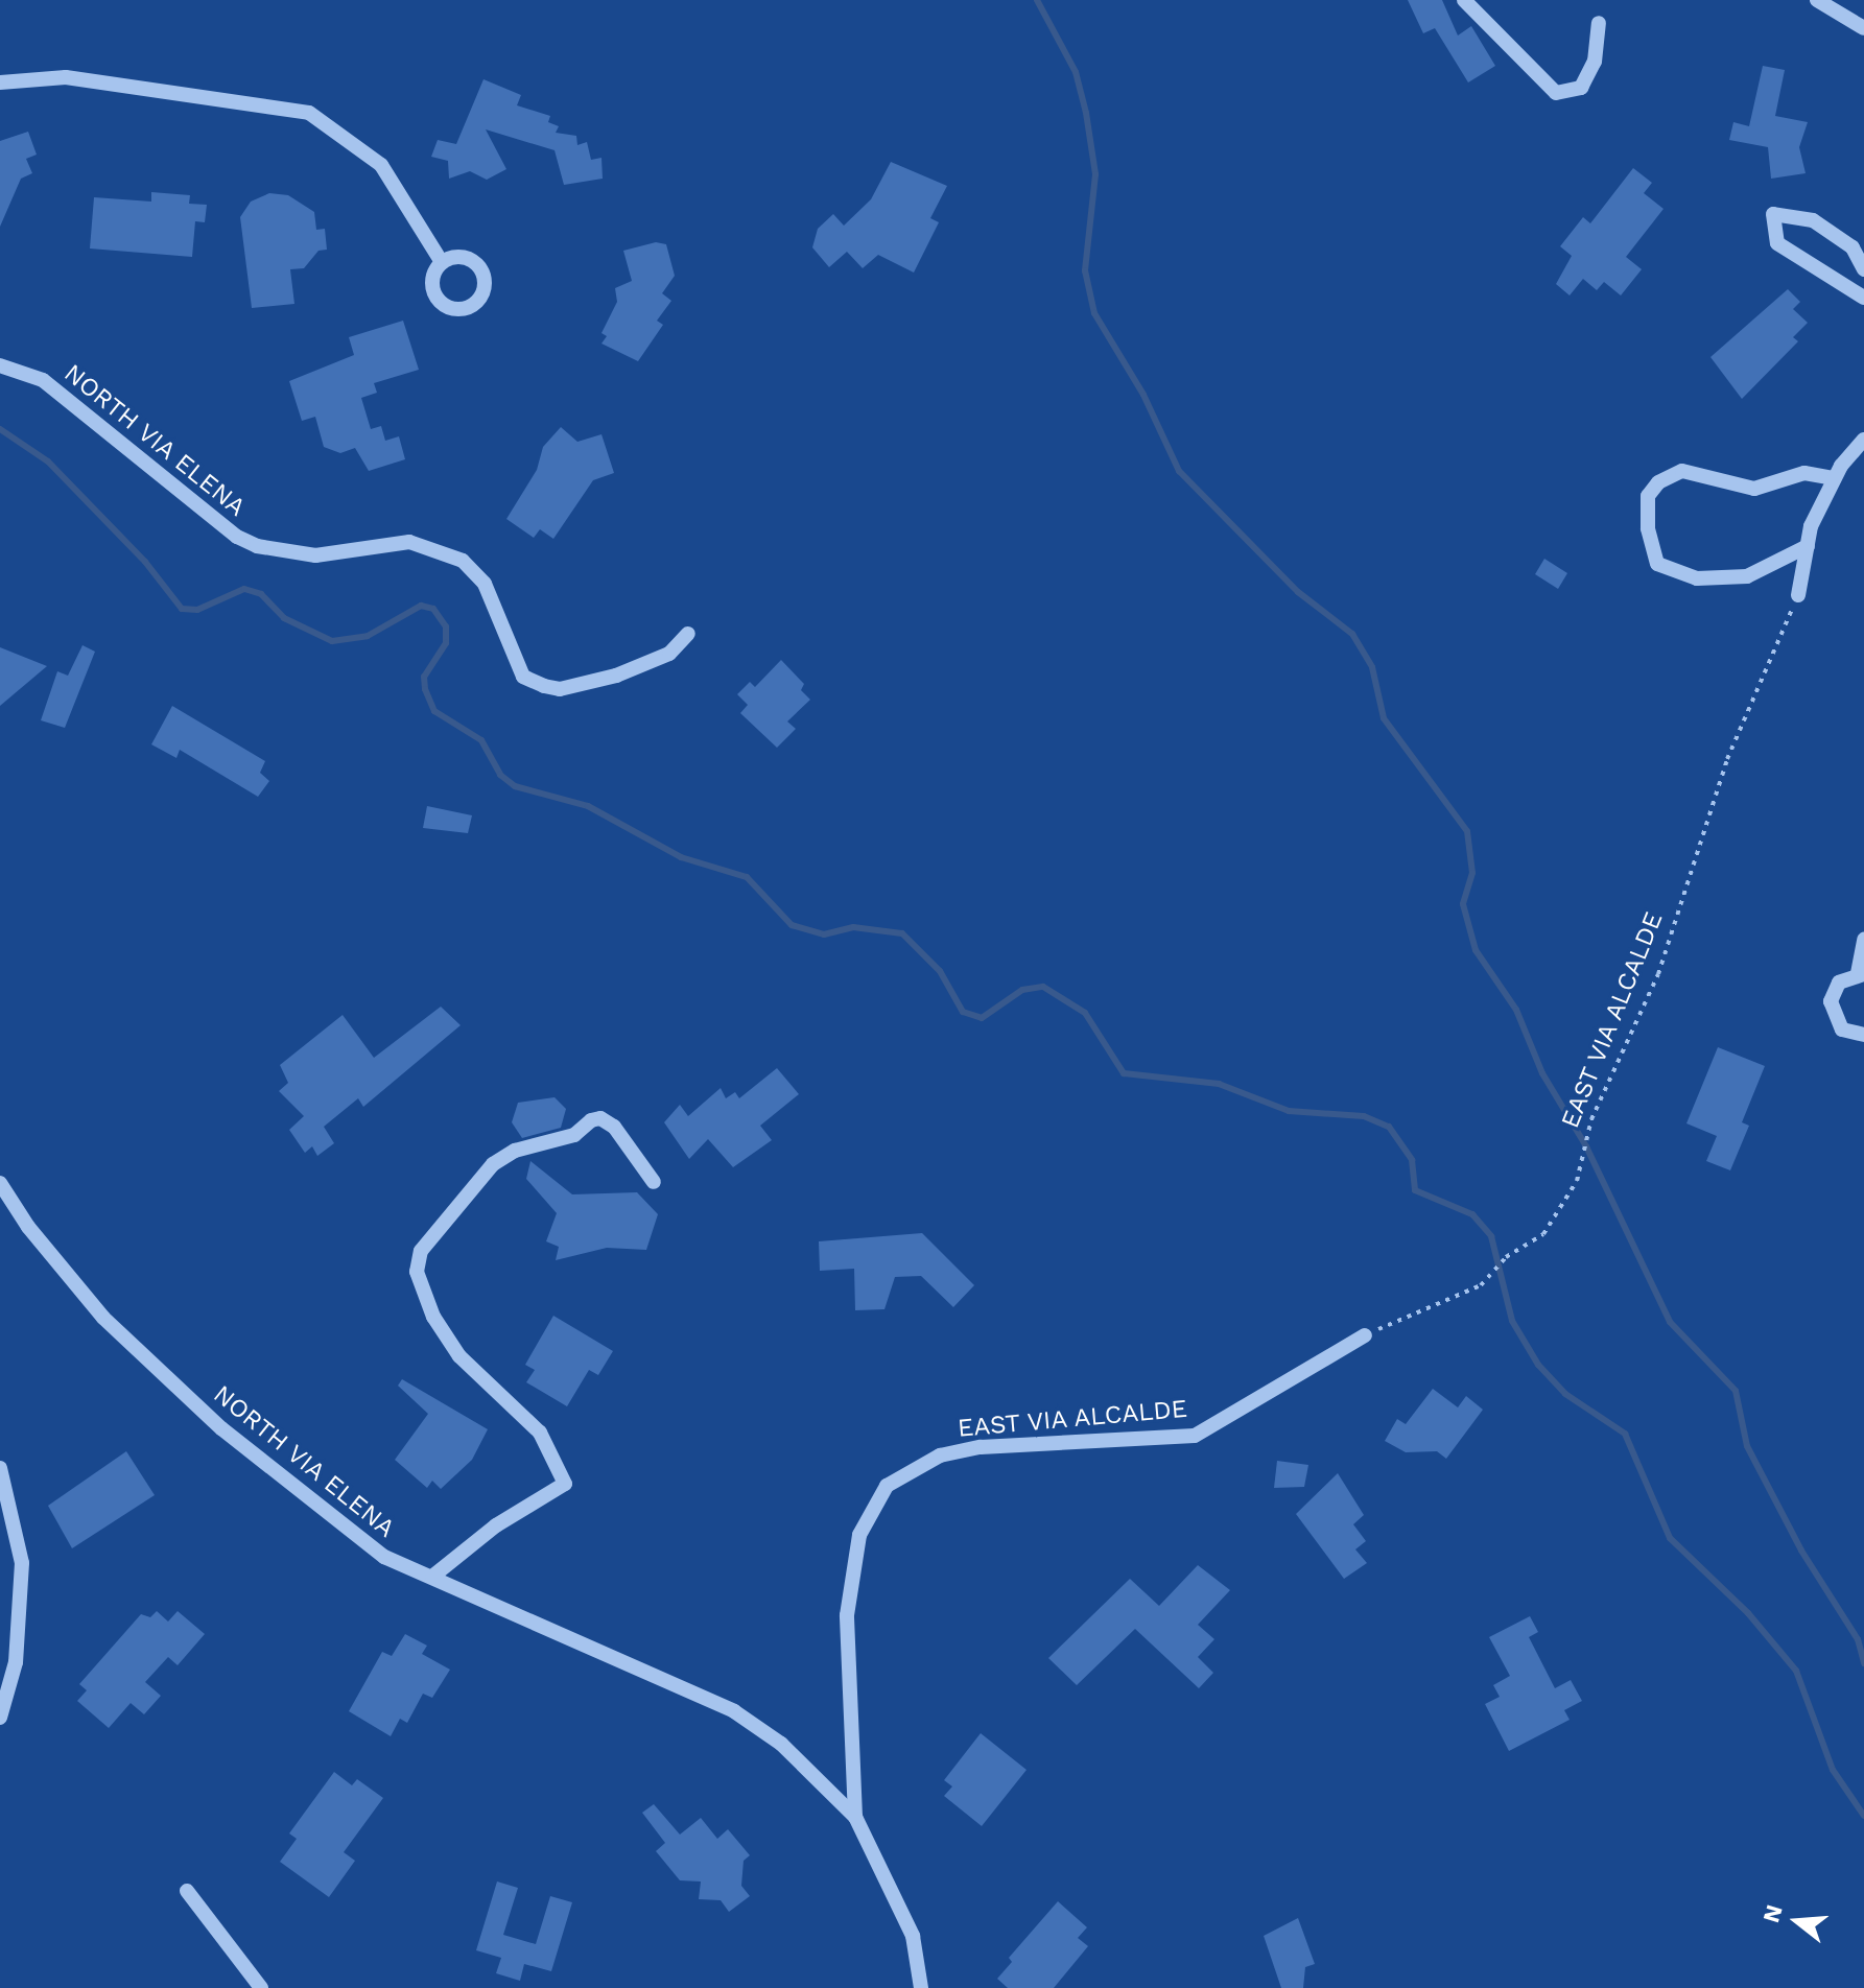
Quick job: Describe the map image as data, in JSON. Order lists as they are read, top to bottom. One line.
{"streets":{"street":["NORTH VIA ELENA","EAST VIA ALCALDE"]},"crossings":[["NORTH VIA ELENA","EAST VIA ALCALDE"]],"north":"left"}
